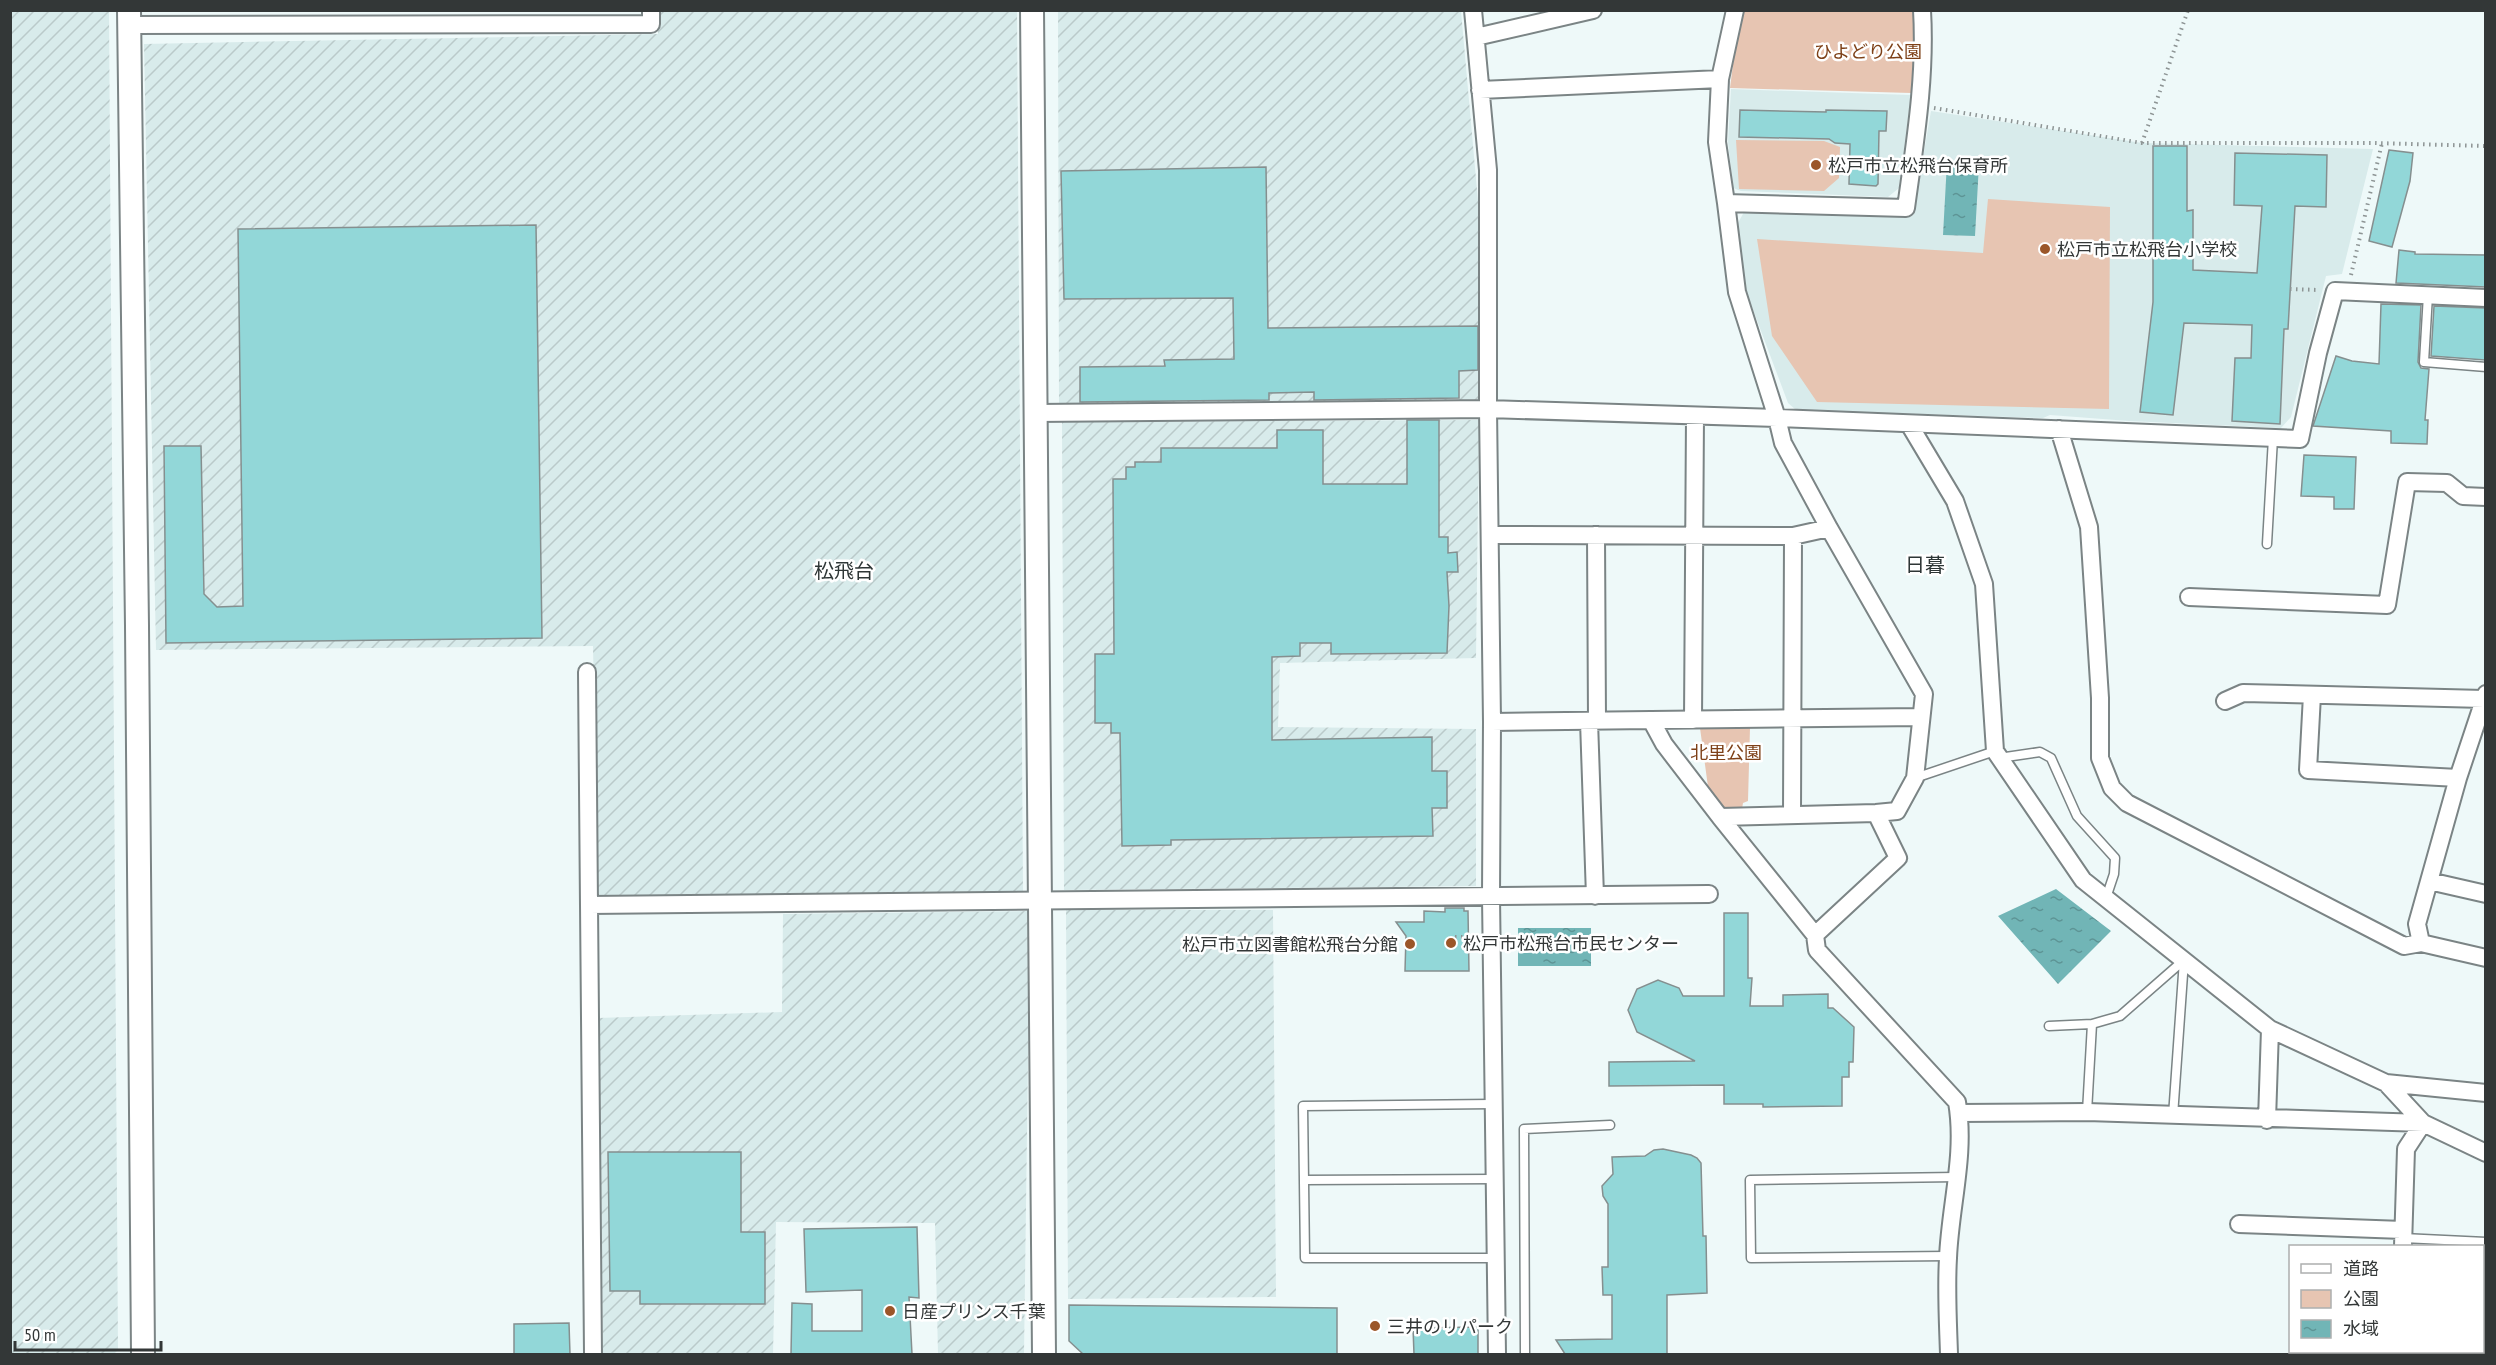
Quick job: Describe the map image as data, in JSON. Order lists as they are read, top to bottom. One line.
{"districts":["日暮","松飛台"],"parks":["ひよどり公園","北里公園"],"places":["松戸市立松飛台保育所","松戸市立松飛台小学校","松戸市松飛台市民センター","松戸市立図書館松飛台分館","日産プリンス千葉","三井のリパーク"],"legend":["道路","公園","水域"],"scale_bar":"50 m"}
